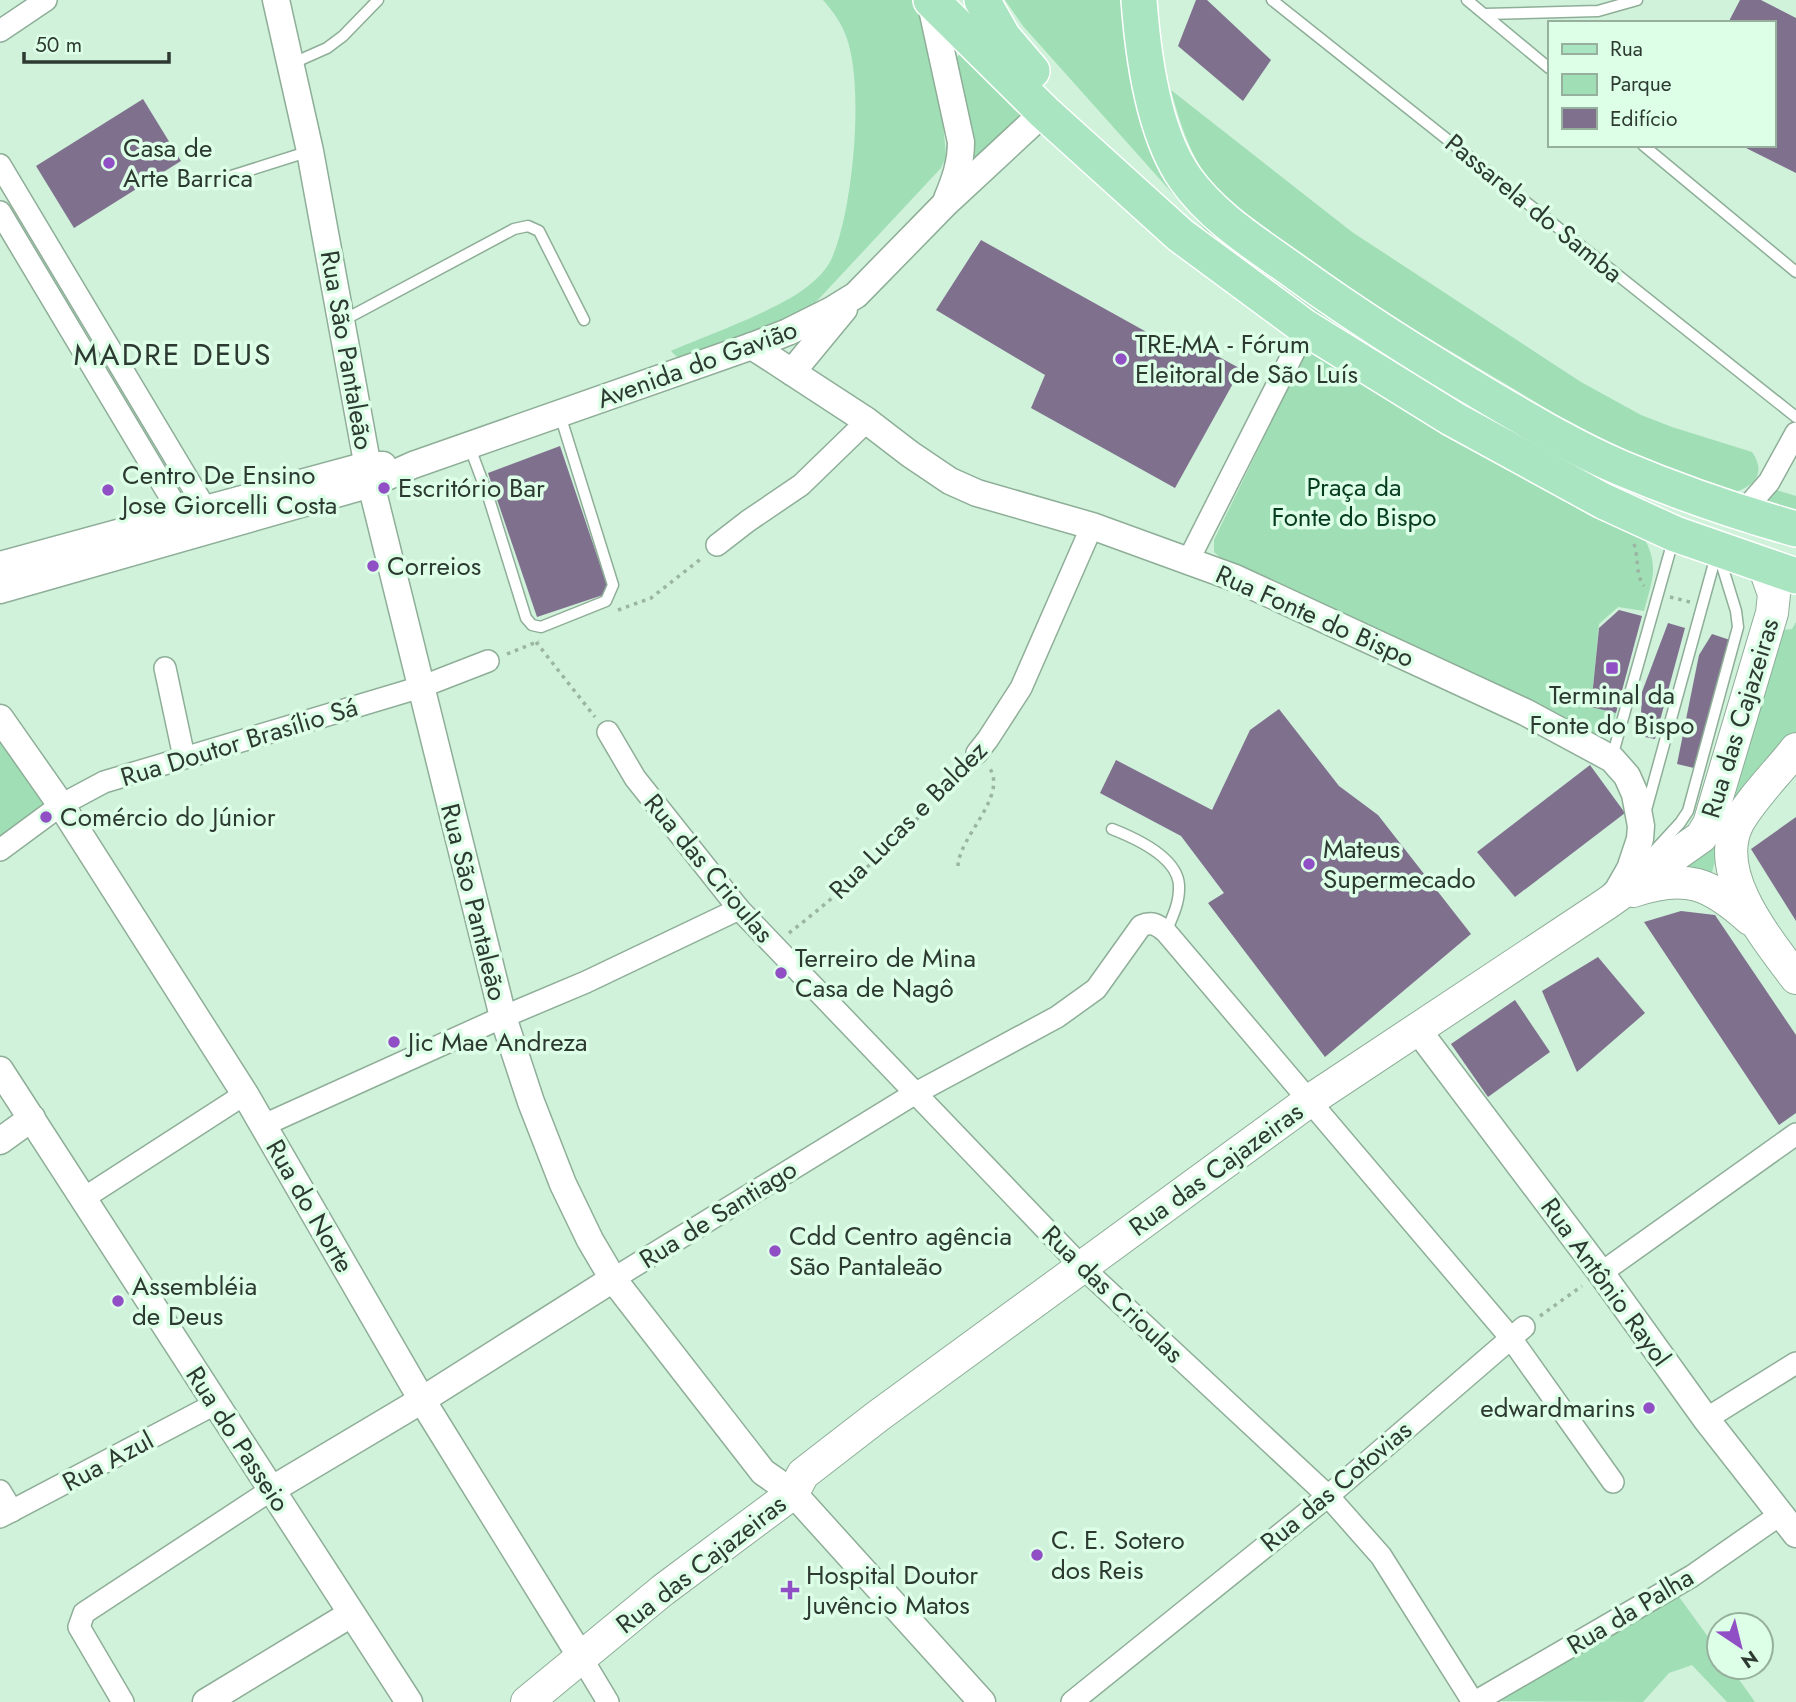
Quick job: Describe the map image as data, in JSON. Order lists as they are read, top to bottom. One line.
{"streets":{"main road":["Rua das Cajazeiras"],"street":["Rua São Pantaleão","Avenida do Gavião","Rua Fonte do Bispo","Rua Doutor Brasílio Sá","Rua Lucas e Baldez","Rua das Crioulas","Rua do Norte","Rua de Santiago","Rua Antônio Rayol","Rua do Passeio","Rua Azul","Rua das Cotovias","Rua da Palha"],"lane":["Passarela do Samba"]},"crossings":[["Rua São Pantaleão","Avenida do Gavião"],["Rua São Pantaleão","Rua das Cajazeiras"],["Rua São Pantaleão","Rua Doutor Brasílio Sá"],["Rua São Pantaleão","Rua de Santiago"],["Avenida do Gavião","Rua Fonte do Bispo"],["Rua Fonte do Bispo","Rua das Cajazeiras"],["Rua Fonte do Bispo","Rua Lucas e Baldez"],["Rua das Cajazeiras","Rua das Crioulas"],["Rua das Cajazeiras","Rua do Norte"],["Rua das Cajazeiras","Rua Antônio Rayol"],["Rua Doutor Brasílio Sá","Rua do Norte"],["Rua Lucas e Baldez","Rua das Crioulas"],["Rua das Crioulas","Rua de Santiago"],["Rua das Crioulas","Rua das Cotovias"],["Rua das Crioulas","Rua da Palha"],["Rua do Norte","Rua de Santiago"],["Rua de Santiago","Rua do Passeio"],["Rua Antônio Rayol","Rua da Palha"],["Rua do Passeio","Rua Azul"]],"districts":["MADRE DEUS"],"parks":["Praça da Fonte do Bispo"],"places":{"other":["Casa de Arte Barrica","TRE-MA - Fórum Eleitoral de São Luís","Escritório Bar","Centro De Ensino Jose Giorcelli Costa","Correios","Comércio do Júnior","Mateus Supermecado","Terreiro de Mina Casa de Nagô","Jic Mae Andreza","Cdd Centro agência São Pantaleão","Assembléia de Deus","edwardmarins","C. E. Sotero dos Reis"],"transit":["Terminal da Fonte do Bispo"],"health":["Hospital Doutor Juvêncio Matos"]},"legend":["Rua","Parque","Edifício"],"scale_bar":"50 m","north":"bottom right"}
